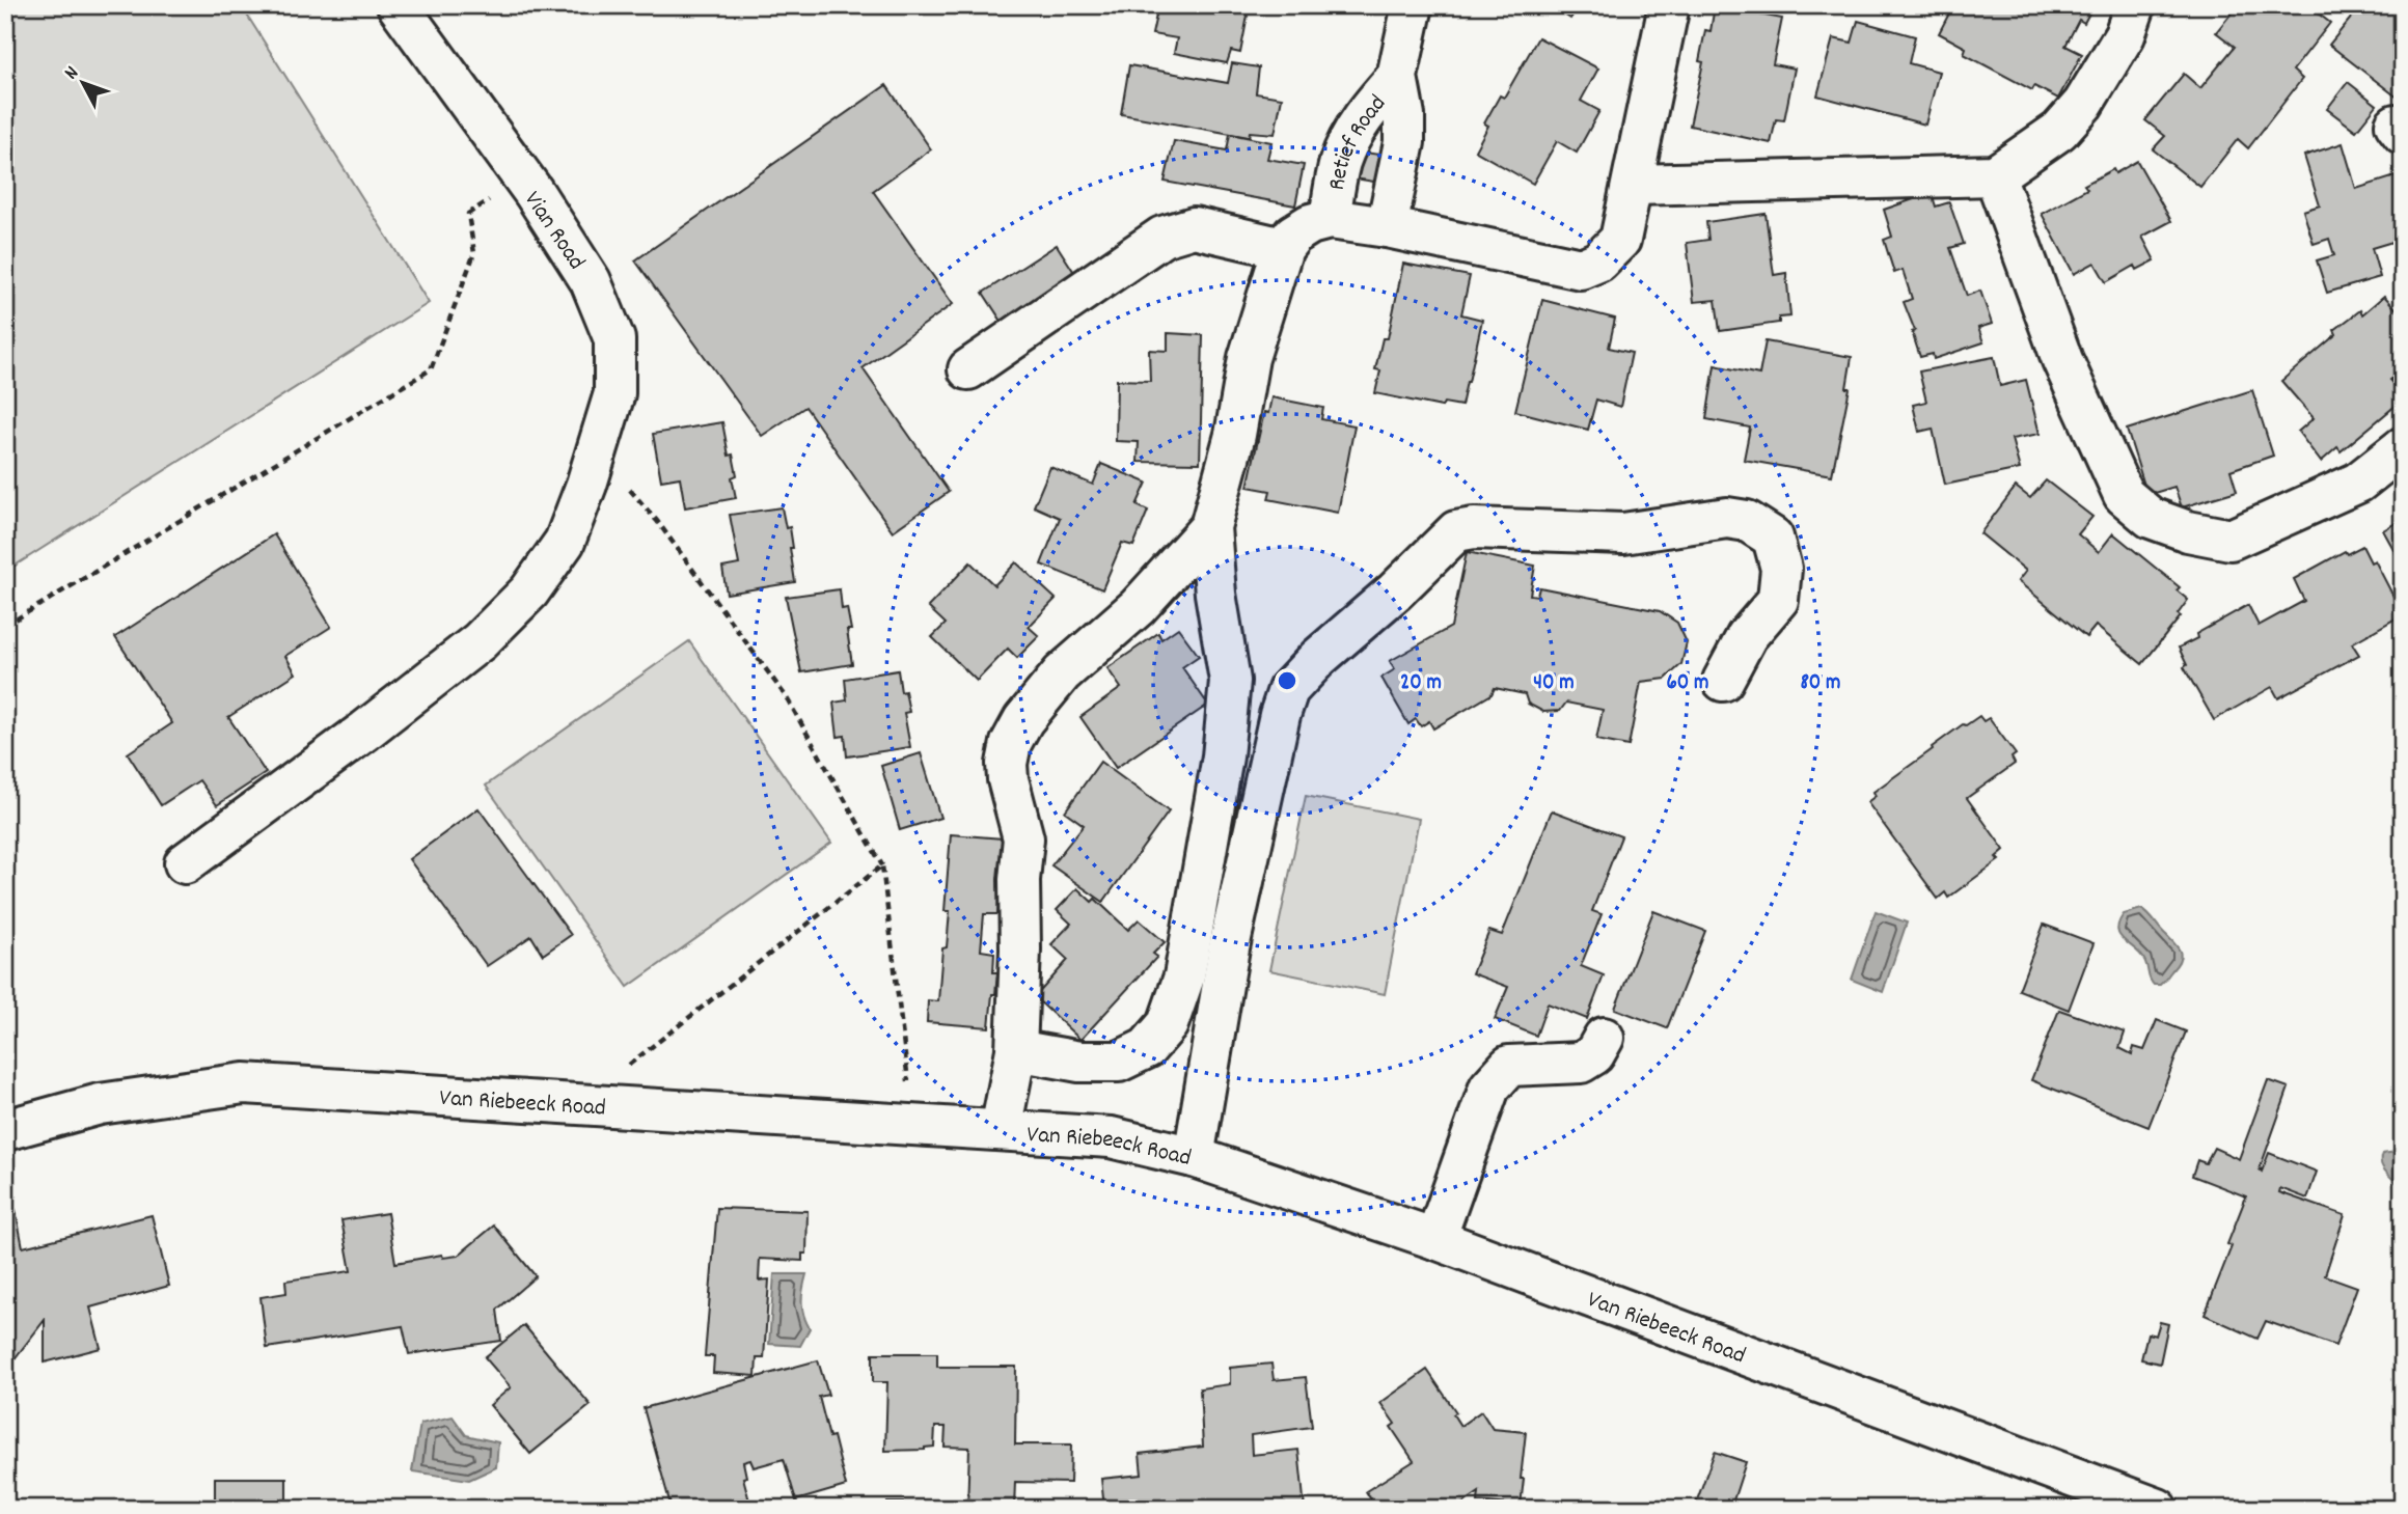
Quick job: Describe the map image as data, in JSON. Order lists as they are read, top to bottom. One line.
{"streets":{"street":["Retief Road","Vian Road","Van Riebeeck Road"]},"north":"top left","rings":["20 m","40 m","60 m","80 m"]}
